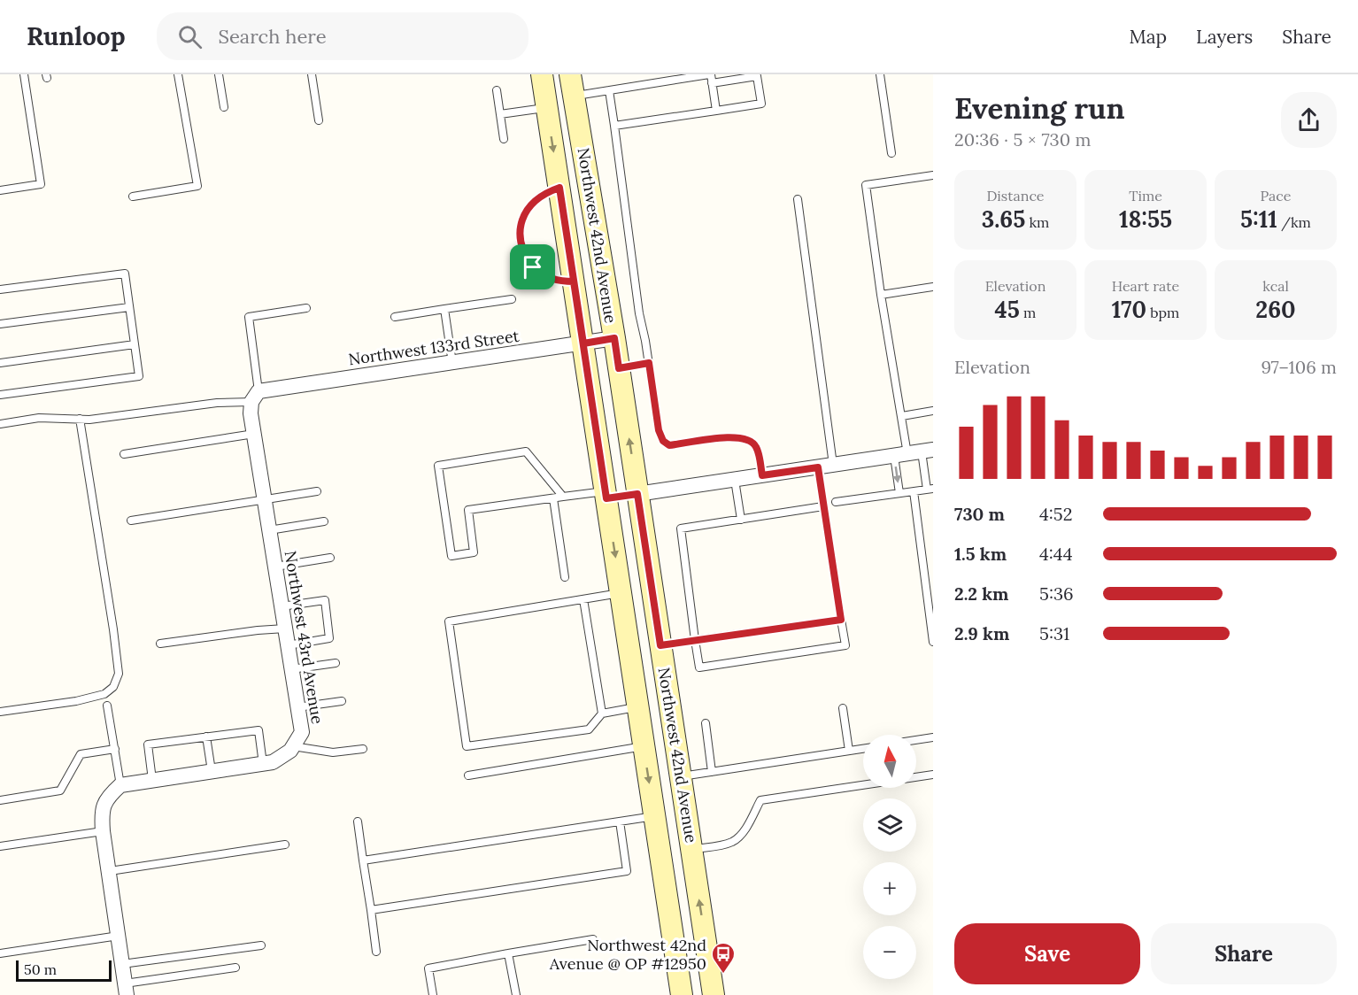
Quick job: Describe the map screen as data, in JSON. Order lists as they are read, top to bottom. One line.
{"streets":{"main road":["Northwest 42nd Avenue"],"street":["Northwest 133rd Street","Northwest 43rd Avenue"]},"crossings":[["Northwest 42nd Avenue","Northwest 133rd Street"],["Northwest 133rd Street","Northwest 43rd Avenue"]],"places":{"bus stop":["Northwest 42nd Avenue @ OP #12950"]},"scale_bar":"50 m","north":"top","page":{"header":"Runloop","search":"Search here","nav":["Map","Layers","Share"],"heading":["Evening run","20:36 · 5 × 730 m"],"stats":[["Distance","3.65 km"],["Time","18:55"],["Pace","5:11 /km"],["Elevation","45 m"],["Heart rate","170 bpm"],["kcal","260"]],"chart":["Elevation","97–106 m"],"list":[{"name":"730 m","note":"4:52"},{"name":"1.5 km","note":"4:44"},{"name":"2.2 km","note":"5:36"},{"name":"2.9 km","note":"5:31"}],"map_buttons":["+","−"],"buttons":["Save","Share"],"scale":"50 m"}}
